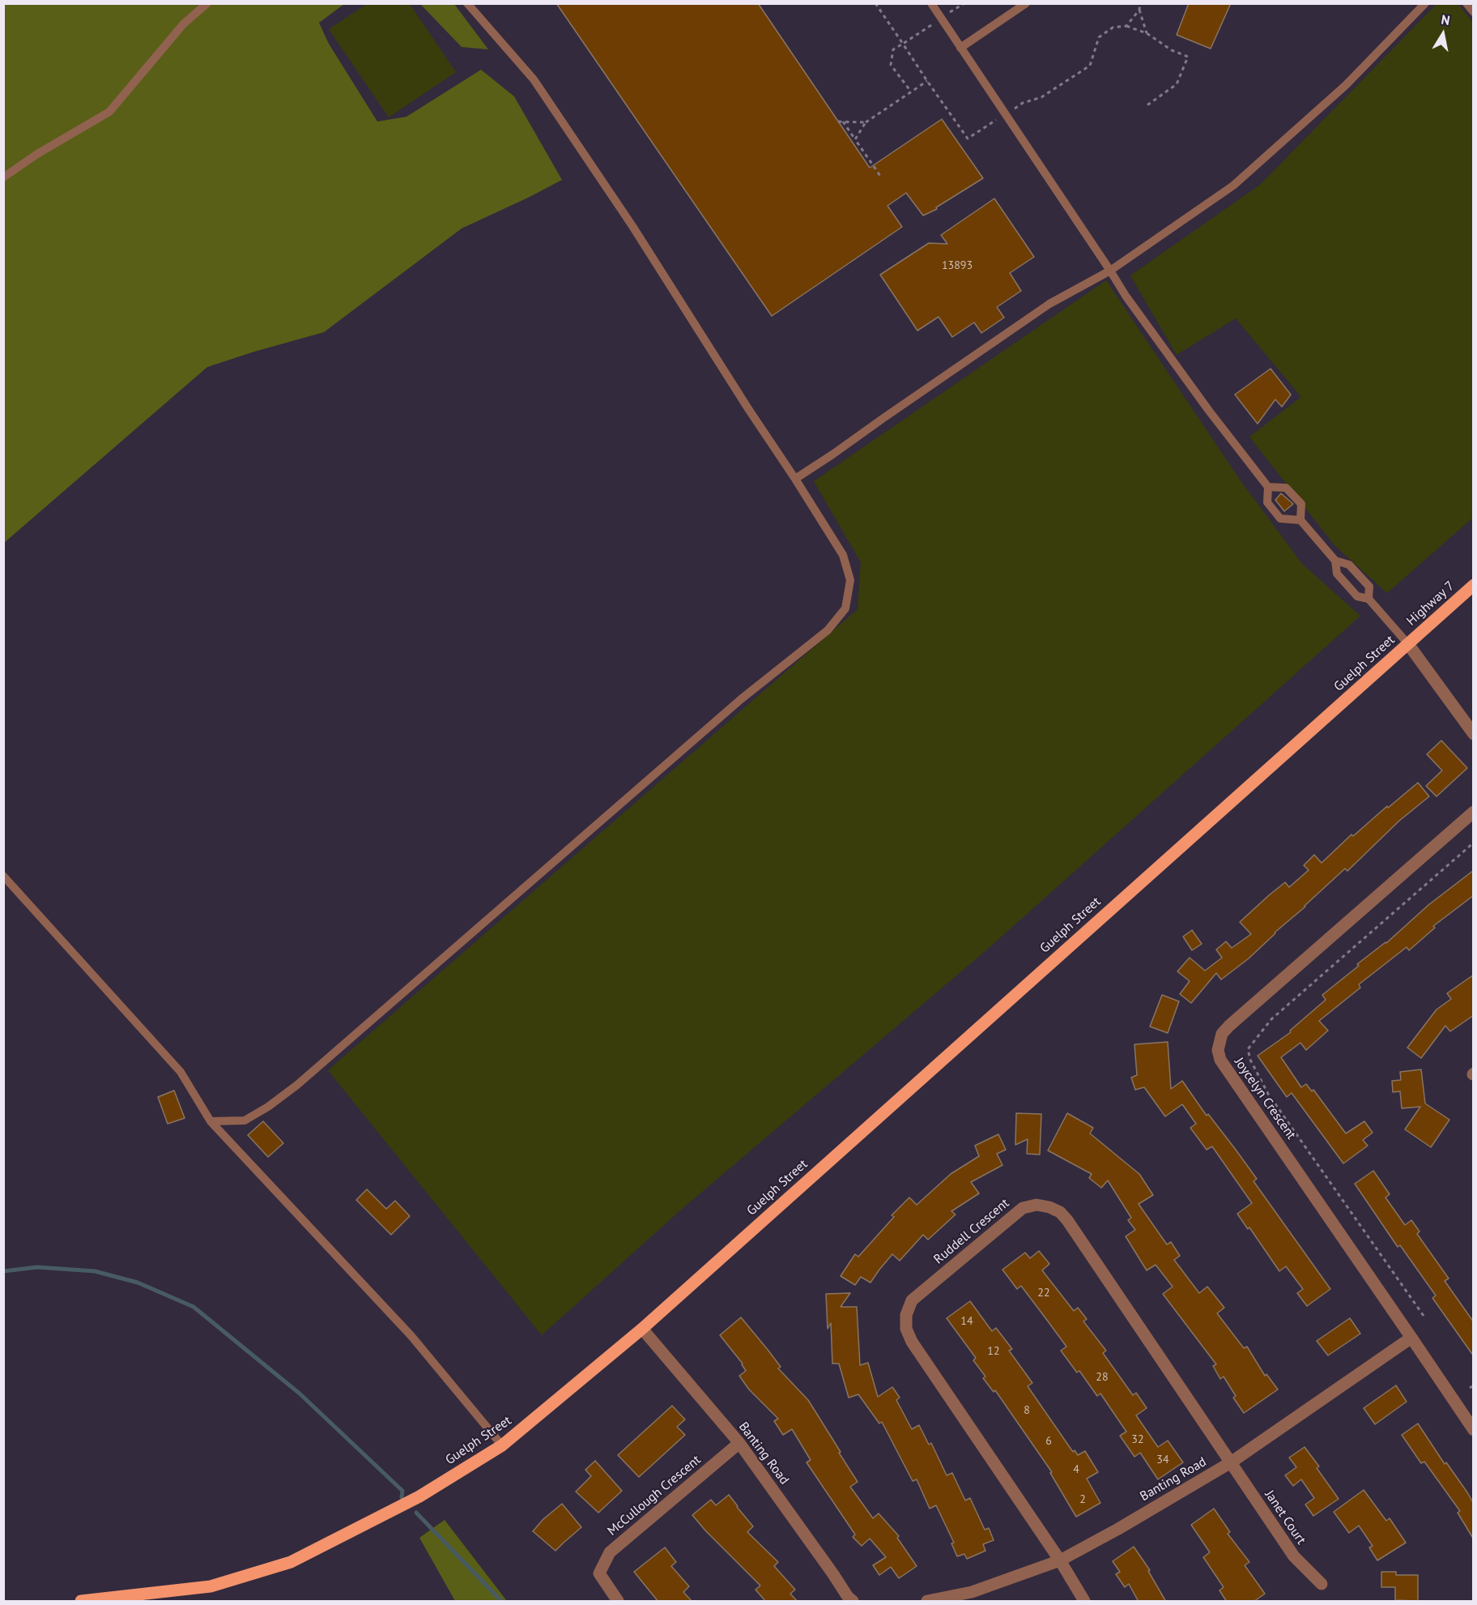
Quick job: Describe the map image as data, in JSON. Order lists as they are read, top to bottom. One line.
{"streets":{"main road":["Highway 7","Guelph Street"],"street":["Joycelyn Crescent","Ruddell Crescent","Banting Road","McCullough Crescent","Janet Court"]},"crossings":[["Highway 7","Guelph Street"],["Guelph Street","Banting Road"],["Joycelyn Crescent","Banting Road"],["Ruddell Crescent","Banting Road"],["Ruddell Crescent","Janet Court"],["Banting Road","McCullough Crescent"],["Banting Road","Janet Court"]],"house_numbers":["13893","22","14","12","28","8","32","6","34","4","2"],"north":"top"}
